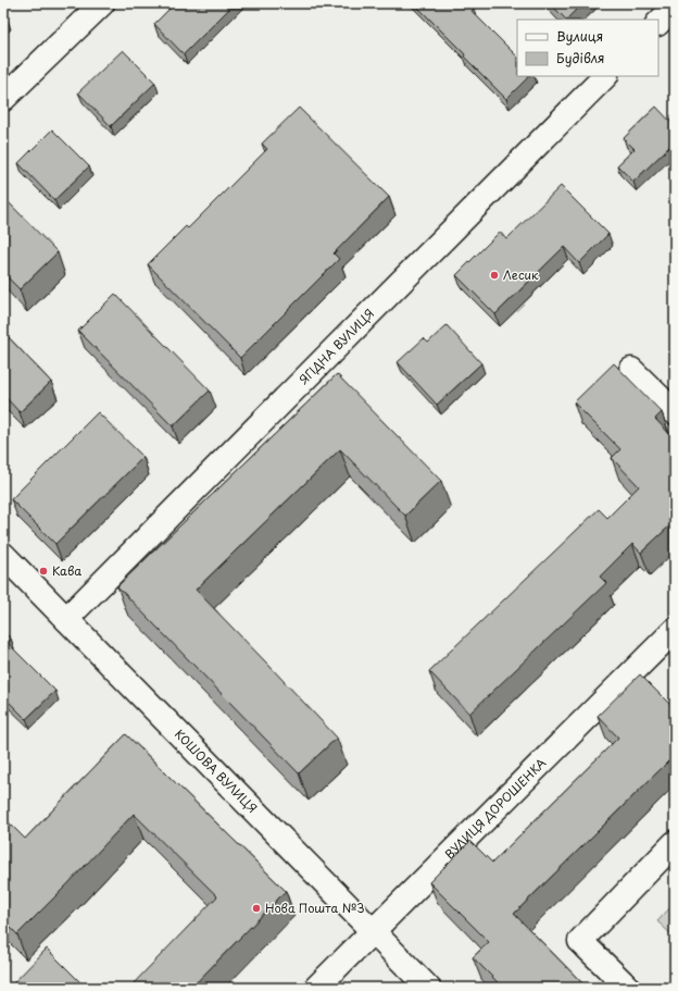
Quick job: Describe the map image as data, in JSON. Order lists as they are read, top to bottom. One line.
{"streets":{"street":["ЯГІДНА ВУЛИЦЯ","КОШОВА ВУЛИЦЯ","ВУЛИЦЯ ДОРОШЕНКА"]},"crossings":[["ЯГІДНА ВУЛИЦЯ","КОШОВА ВУЛИЦЯ"],["КОШОВА ВУЛИЦЯ","ВУЛИЦЯ ДОРОШЕНКА"]],"places":["Лесик","Кава","Нова Пошта №3"],"legend":["Вулиця","Будівля"]}
